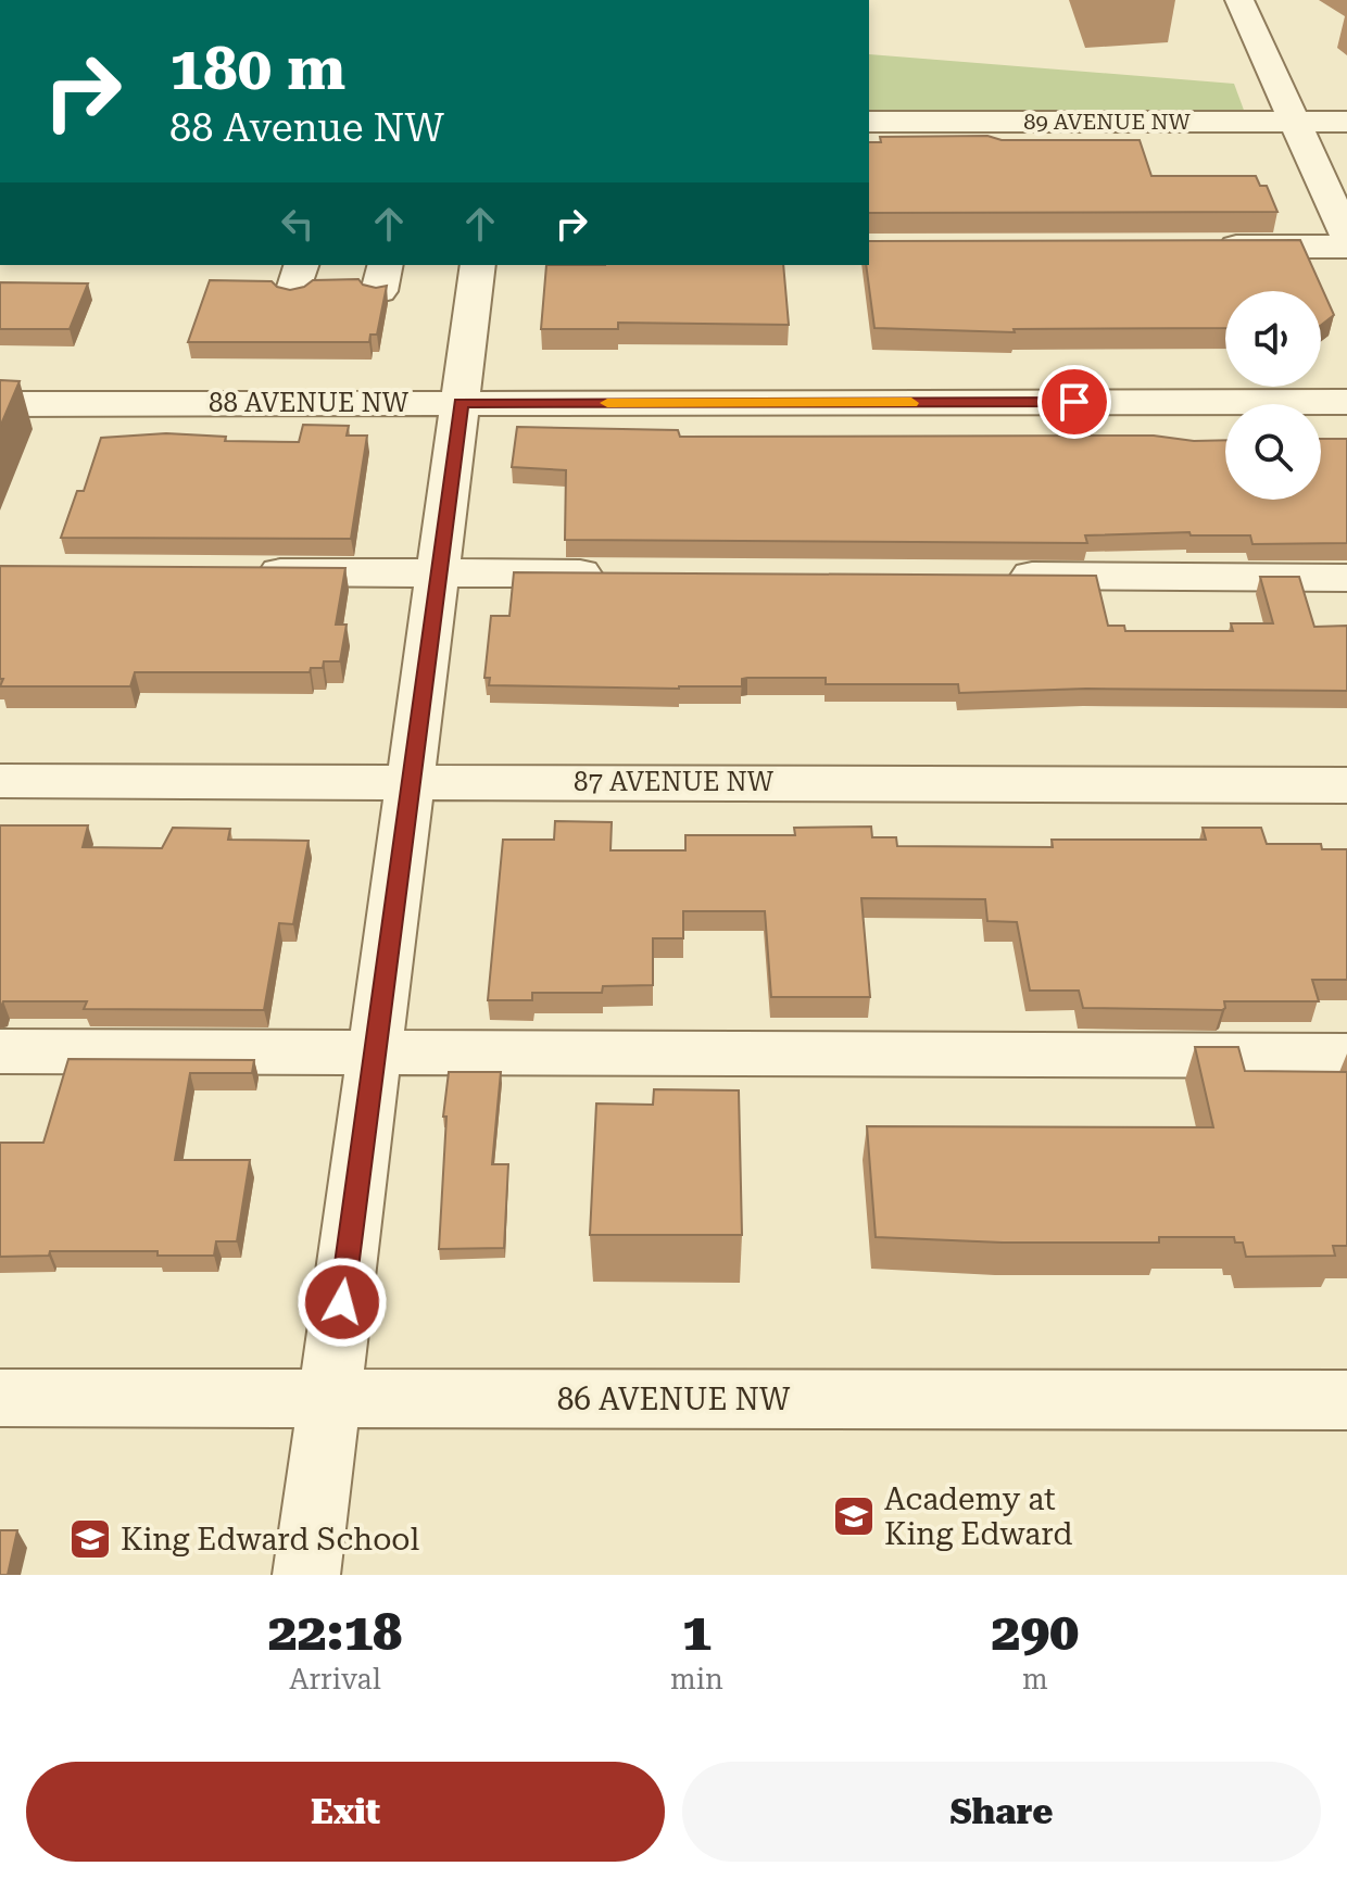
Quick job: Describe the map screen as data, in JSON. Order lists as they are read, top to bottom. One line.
{"streets":{"street":["89 AVENUE NW","88 AVENUE NW","87 AVENUE NW","86 AVENUE NW"]},"places":{"school or university":["Academy at King Edward","King Edward School"]},"page":{"turn":["180 m","88 Avenue NW"],"eta":["22:18","Arrival","1","min","290","m"],"buttons":["Exit","Share"]}}
